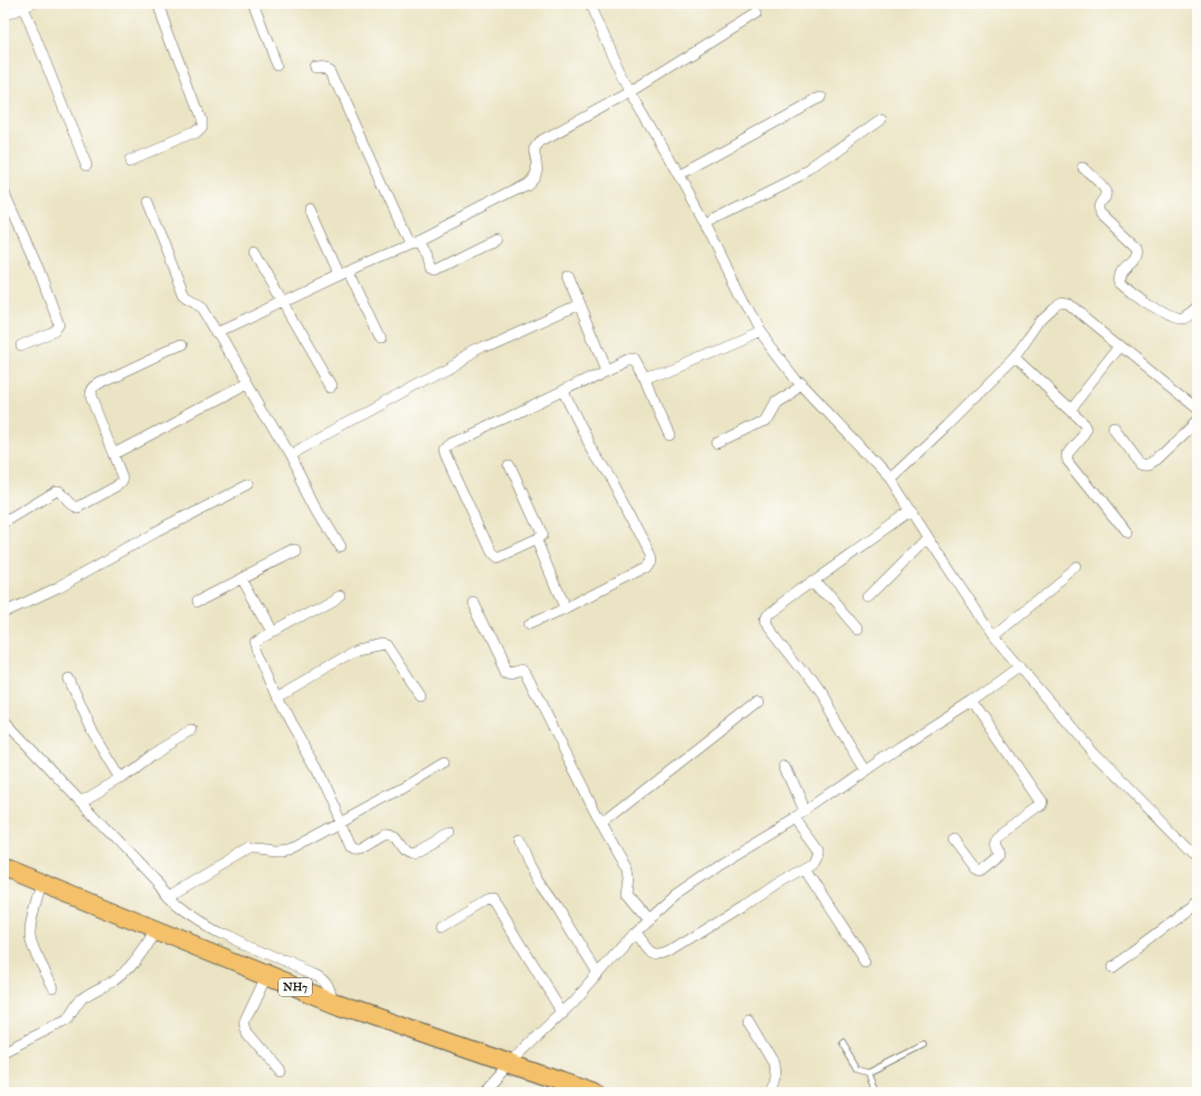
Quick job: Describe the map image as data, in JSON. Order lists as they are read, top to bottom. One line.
{"streets":{"highway":["NH7"]}}
